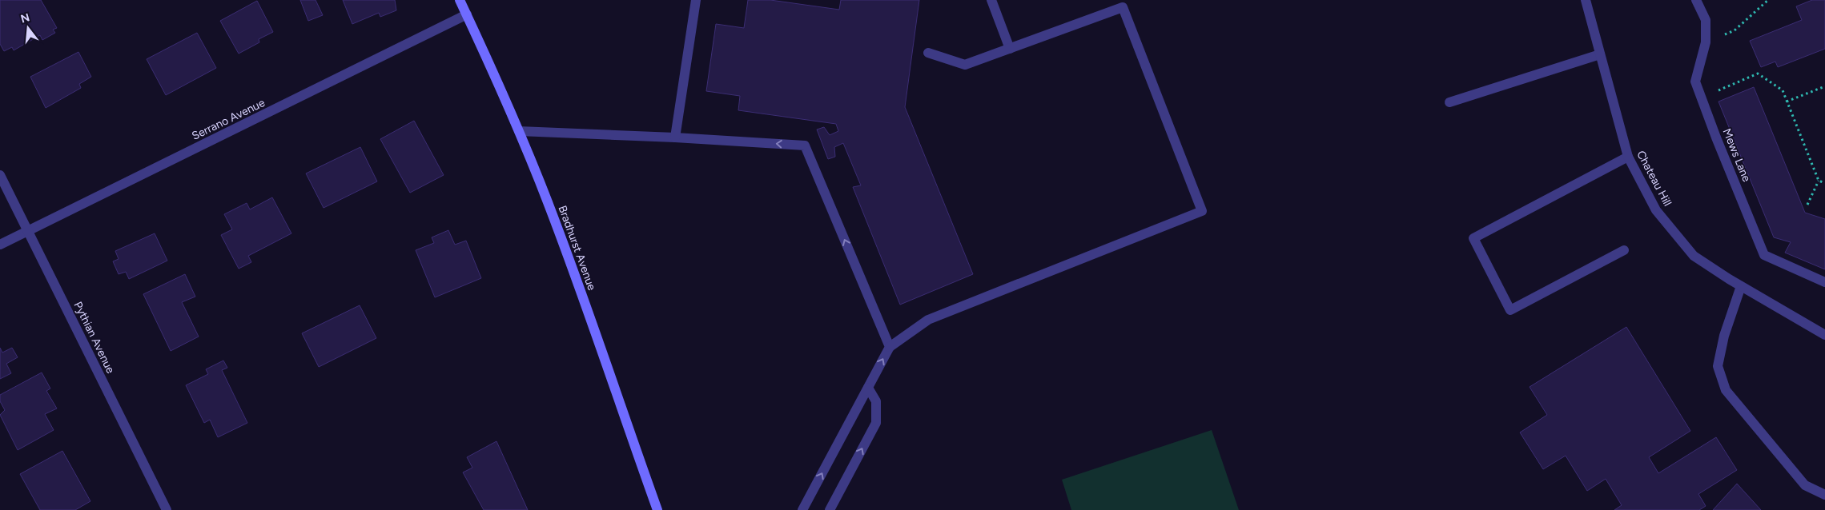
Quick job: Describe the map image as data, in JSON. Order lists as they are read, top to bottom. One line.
{"streets":{"main road":["Bradhurst Avenue"],"street":["Serrano Avenue","Mews Lane","Chateau Hill","Pythian Avenue"]},"crossings":[["Serrano Avenue","Bradhurst Avenue"],["Serrano Avenue","Pythian Avenue"]],"north":"top"}
